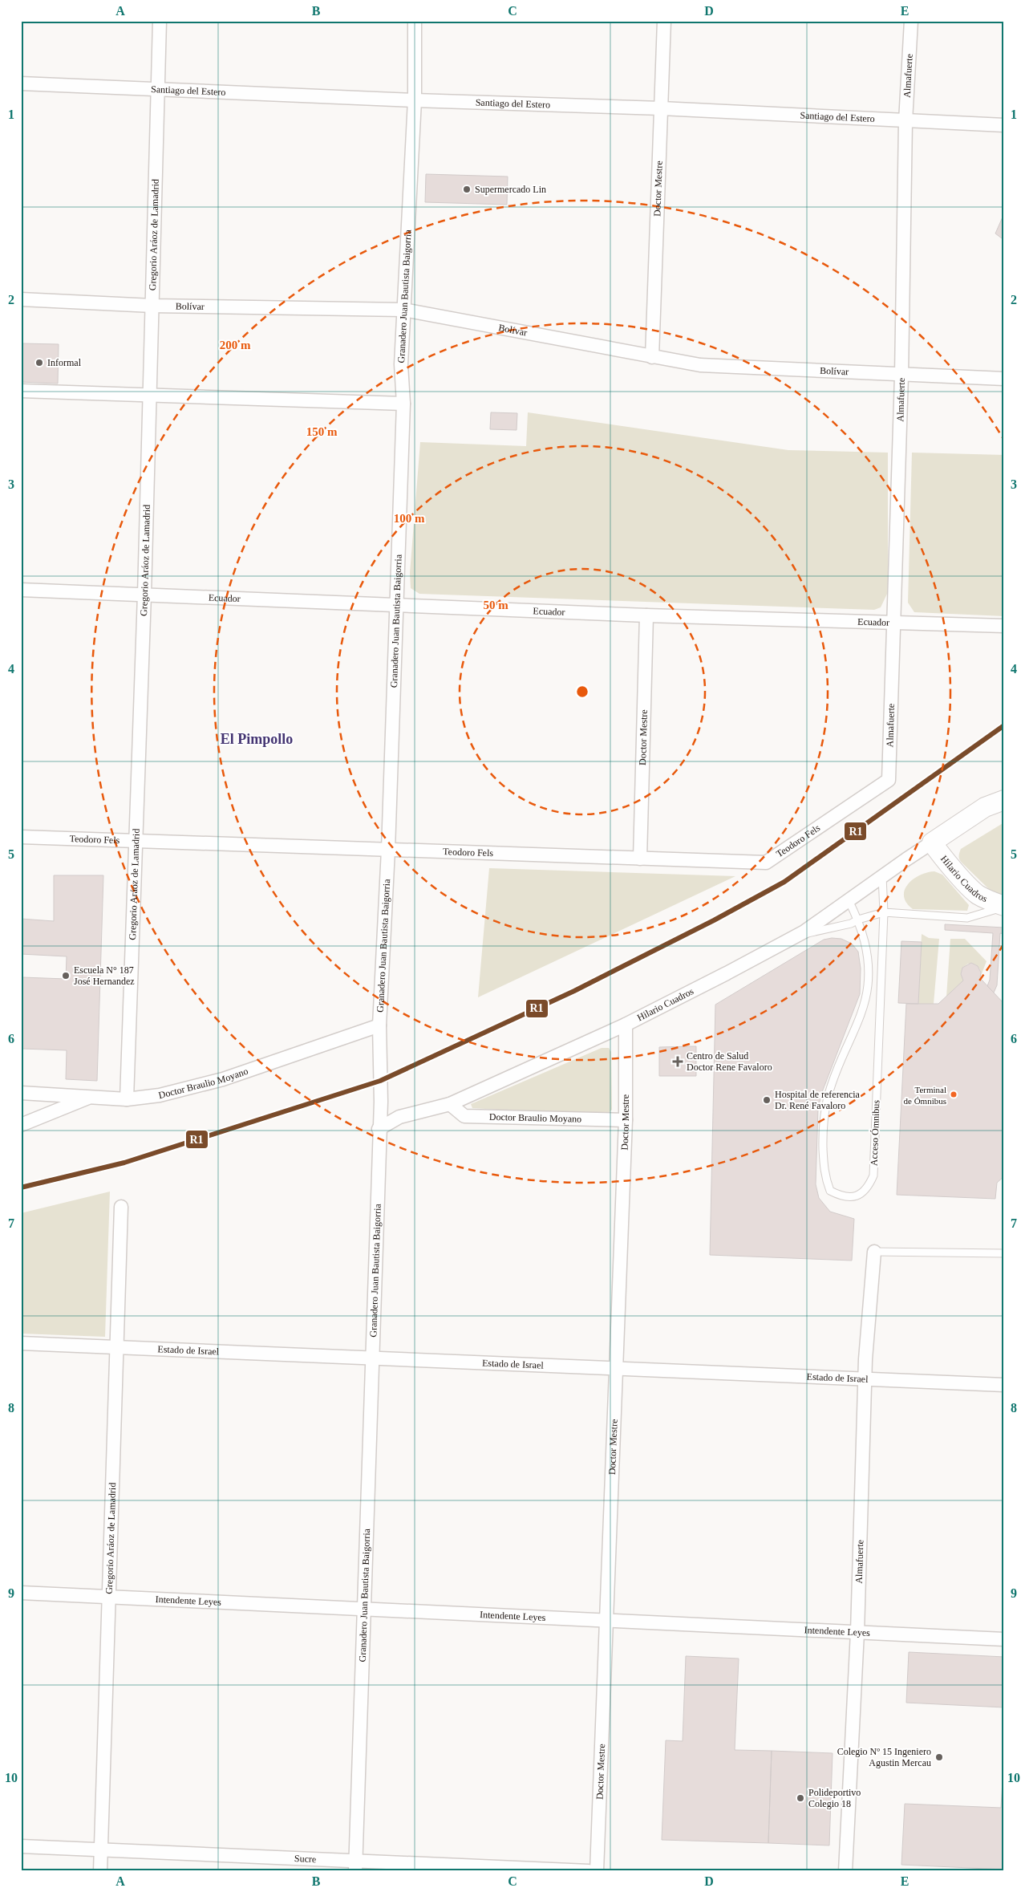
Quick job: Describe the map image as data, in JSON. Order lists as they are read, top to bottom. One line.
{"streets":{"street":["Almafuerte","Santiago del Estero","Doctor Mestre","Gregorio Aráoz de Lamadrid","Granadero Juan Bautista Baigorria","Bolívar","Ecuador","Teodoro Fels","Hilario Cuadros","Doctor Braulio Moyano","Estado de Israel","Intendente Leyes","Sucre"],"lane":["Acceso Ómnibus"]},"crossings":[["Almafuerte","Santiago del Estero"],["Almafuerte","Bolívar"],["Almafuerte","Ecuador"],["Almafuerte","Teodoro Fels"],["Almafuerte","Estado de Israel"],["Almafuerte","Intendente Leyes"],["Santiago del Estero","Doctor Mestre"],["Santiago del Estero","Gregorio Aráoz de Lamadrid"],["Santiago del Estero","Granadero Juan Bautista Baigorria"],["Doctor Mestre","Bolívar"],["Doctor Mestre","Ecuador"],["Doctor Mestre","Teodoro Fels"],["Doctor Mestre","Hilario Cuadros"],["Doctor Mestre","Doctor Braulio Moyano"],["Doctor Mestre","Estado de Israel"],["Doctor Mestre","Intendente Leyes"],["Gregorio Aráoz de Lamadrid","Bolívar"],["Gregorio Aráoz de Lamadrid","Ecuador"],["Gregorio Aráoz de Lamadrid","Teodoro Fels"],["Gregorio Aráoz de Lamadrid","Doctor Braulio Moyano"],["Gregorio Aráoz de Lamadrid","Estado de Israel"],["Gregorio Aráoz de Lamadrid","Intendente Leyes"],["Gregorio Aráoz de Lamadrid","Sucre"],["Granadero Juan Bautista Baigorria","Bolívar"],["Granadero Juan Bautista Baigorria","Ecuador"],["Granadero Juan Bautista Baigorria","Teodoro Fels"],["Granadero Juan Bautista Baigorria","Hilario Cuadros"],["Granadero Juan Bautista Baigorria","Doctor Braulio Moyano"],["Granadero Juan Bautista Baigorria","Estado de Israel"],["Granadero Juan Bautista Baigorria","Intendente Leyes"],["Granadero Juan Bautista Baigorria","Sucre"],["Hilario Cuadros","Doctor Braulio Moyano"],["Hilario Cuadros","Acceso Ómnibus"]],"districts":["El Pimpollo"],"places":{"other":["Supermercado Lin","Informal","Escuela N° 187 José Hernandez","Terminal de Ómnibus","Hospital de referencia Dr. René Favaloro","Colegio Nº 15 Ingeniero Agustin Mercau","Polideportivo Colegio 18"],"health":["Centro de Salud Doctor Rene Favaloro"]},"lines":["transit line R1"],"grid":{"columns":["A","B","C","D","E"],"rows":["1","2","3","4","5","6","7","8","9","10"]},"rings":["200 m","150 m","100 m","50 m"]}
